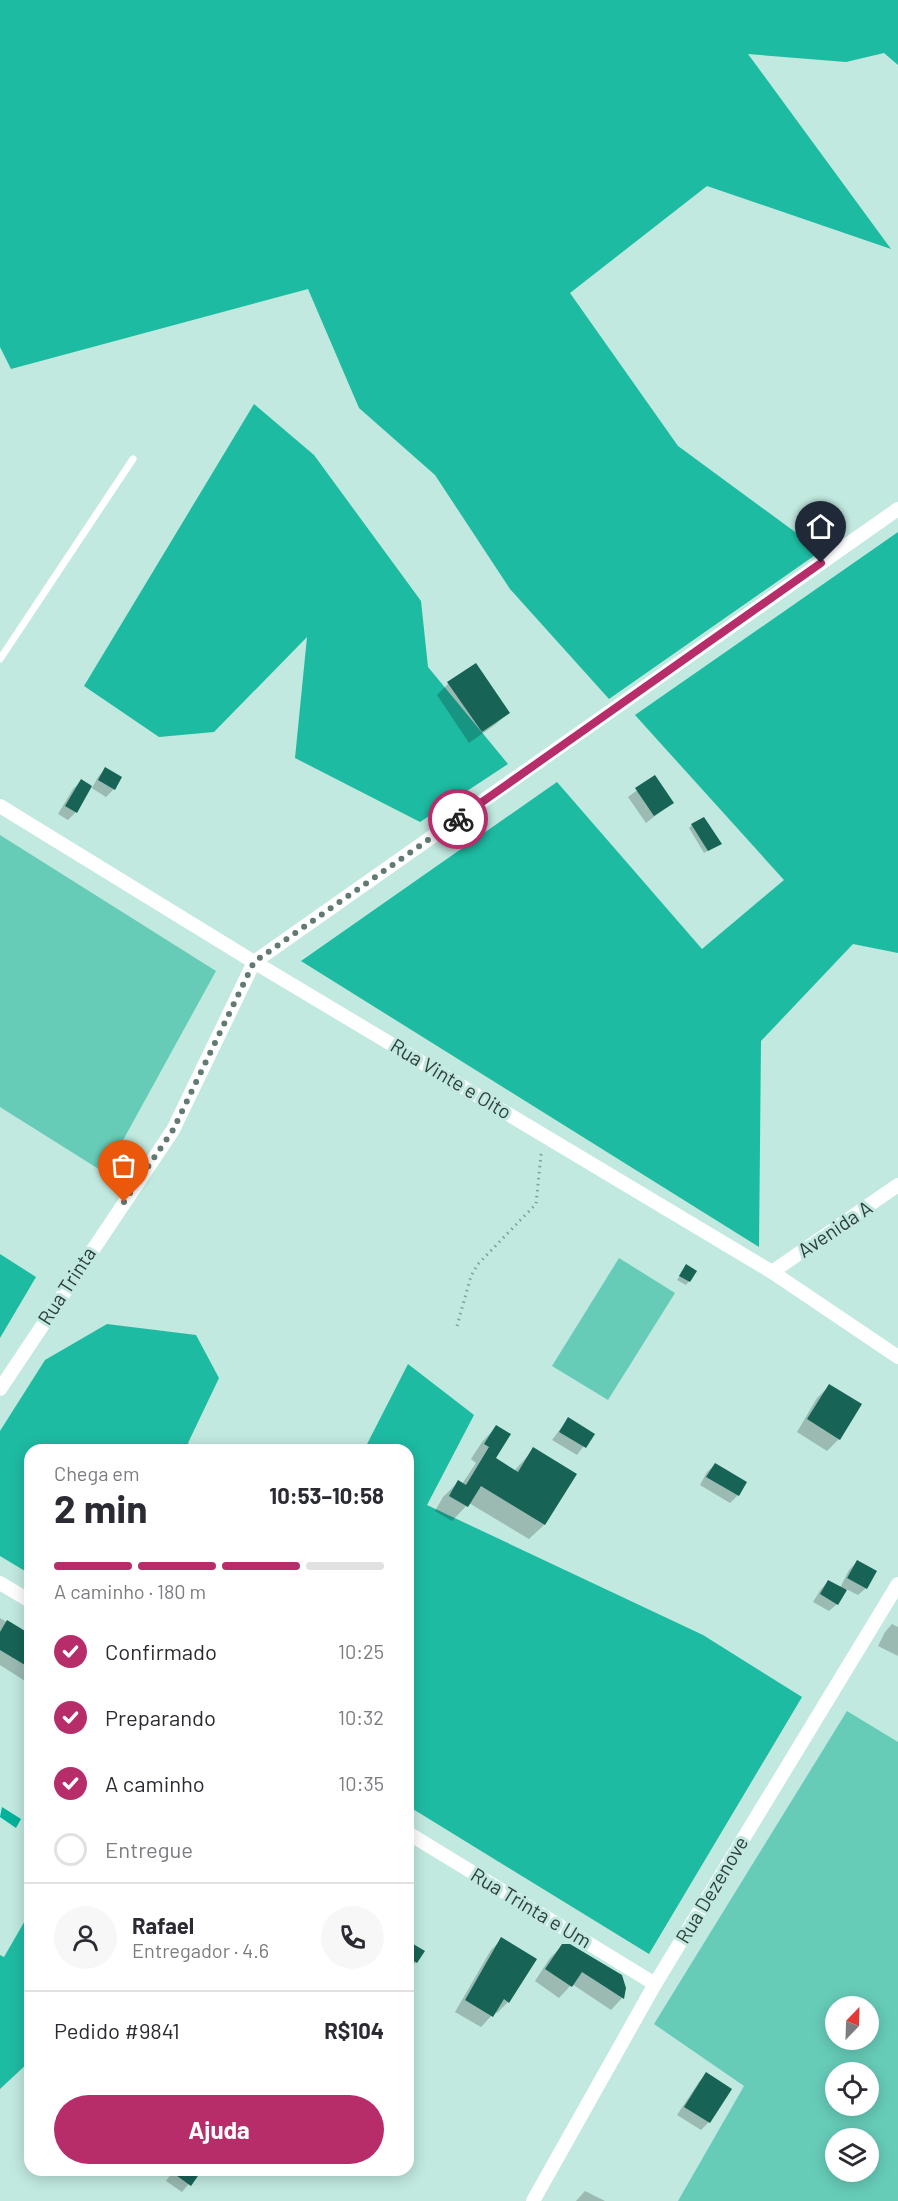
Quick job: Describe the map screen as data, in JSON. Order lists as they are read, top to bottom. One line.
{"streets":{"street":["Rua Vinte e Oito","Avenida A","Rua Trinta","Rua Dezenove","Rua Trinta e Um"]},"crossings":[["Rua Vinte e Oito","Avenida A"],["Rua Vinte e Oito","Rua Trinta"],["Rua Dezenove","Rua Trinta e Um"]],"north":"top right","page":{"heading":["2 min","Chega em","10:53–10:58"],"panel":["Rafael","Entregador · 4.6","Pedido #9841","R$104"],"bar":"A caminho · 180 m","list":[["Confirmado","10:25"],["Preparando","10:32"],["A caminho","10:35"],"Entregue"],"buttons":"Ajuda"}}
